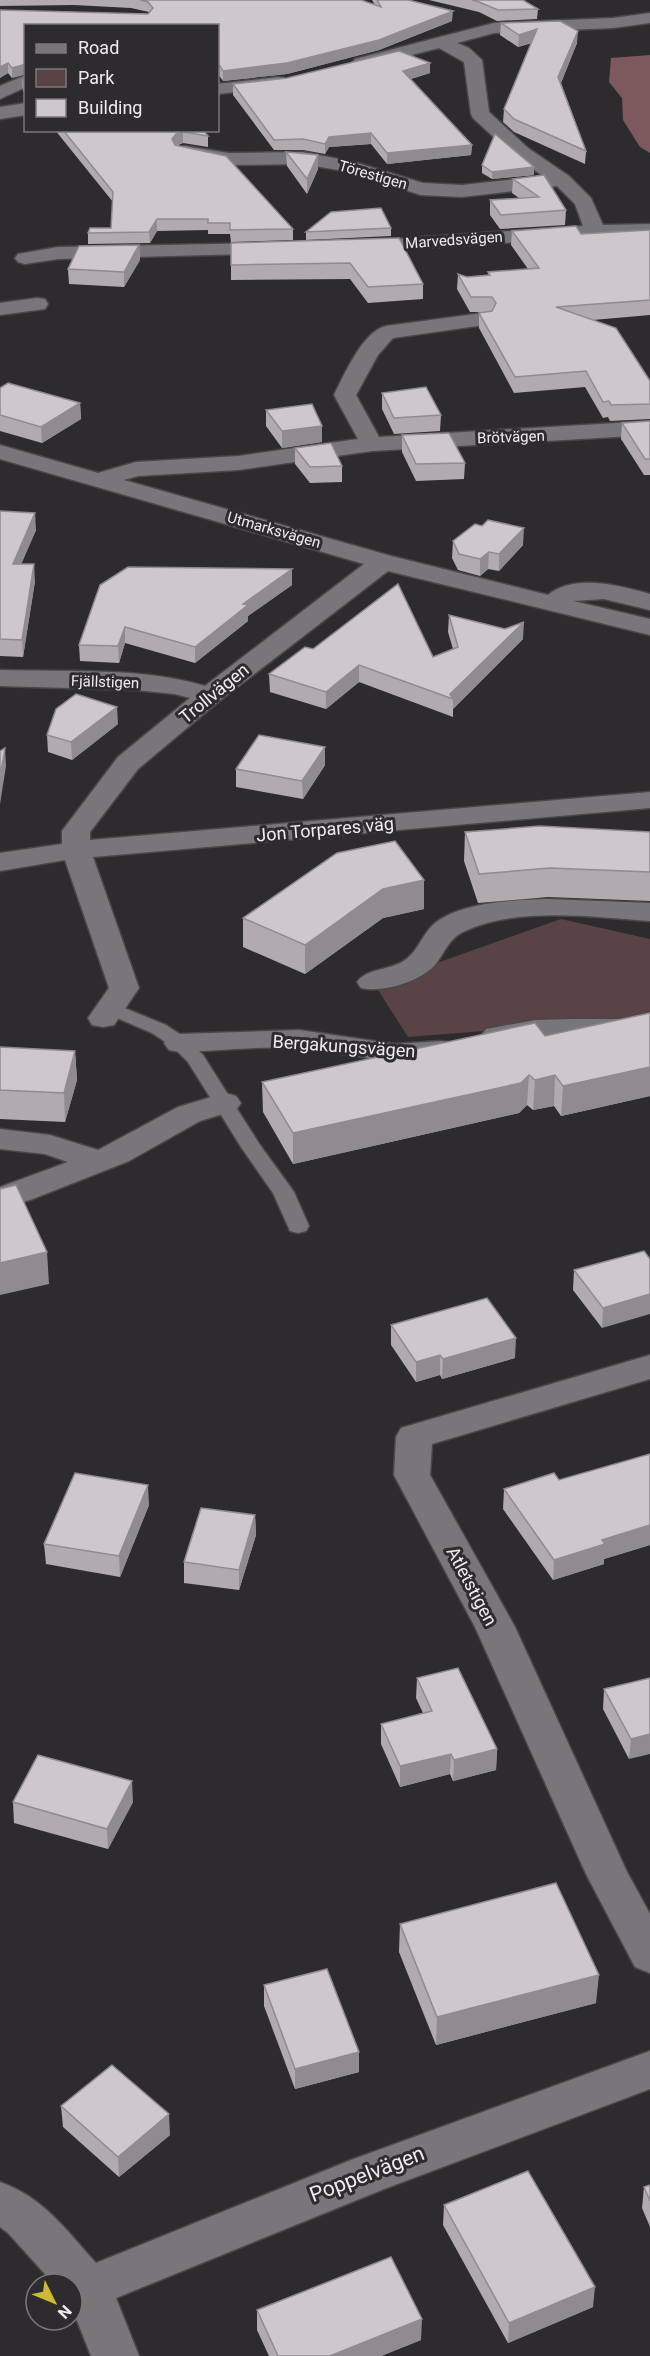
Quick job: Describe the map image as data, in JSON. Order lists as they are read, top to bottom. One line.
{"streets":{"street":["Törestigen","Marvedsvägen","Brötvägen","Utmarksvägen","Fjällstigen","Trollvägen","Jon Torpares väg","Bergakungsvägen","Atletstigen","Poppelvägen"]},"crossings":[["Brötvägen","Utmarksvägen"],["Utmarksvägen","Trollvägen"],["Fjällstigen","Trollvägen"],["Trollvägen","Jon Torpares väg"]],"legend":["Road","Park","Building"],"north":"bottom right"}
